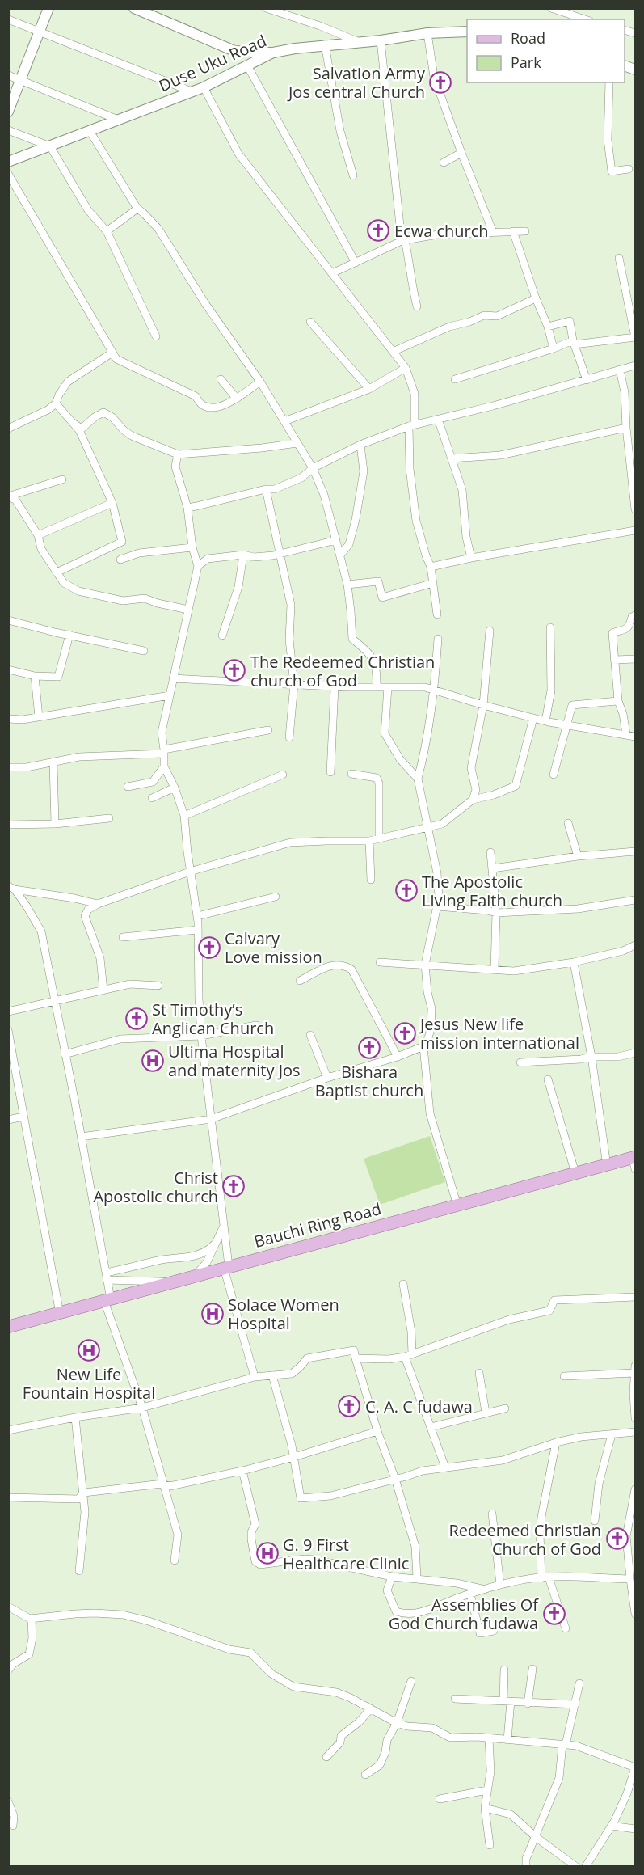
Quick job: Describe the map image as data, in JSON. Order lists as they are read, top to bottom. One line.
{"streets":{"main road":["Bauchi Ring Road"],"street":["Duse Uku Road"]},"places":{"church":["Salvation Army Jos central Church","Ecwa church","The Redeemed Christian church of God","The Apostolic Living Faith church","Calvary Love mission","St Timothy’s Anglican Church","Jesus New life mission international","Bishara Baptist church","Christ Apostolic church","C. A. C fudawa","Redeemed Christian Church of God","Assemblies Of God Church fudawa"],"hospital":["Ultima Hospital and maternity Jos","Solace Women Hospital","New Life Fountain Hospital","G. 9 First Healthcare Clinic"]},"legend":["Road","Park"]}
